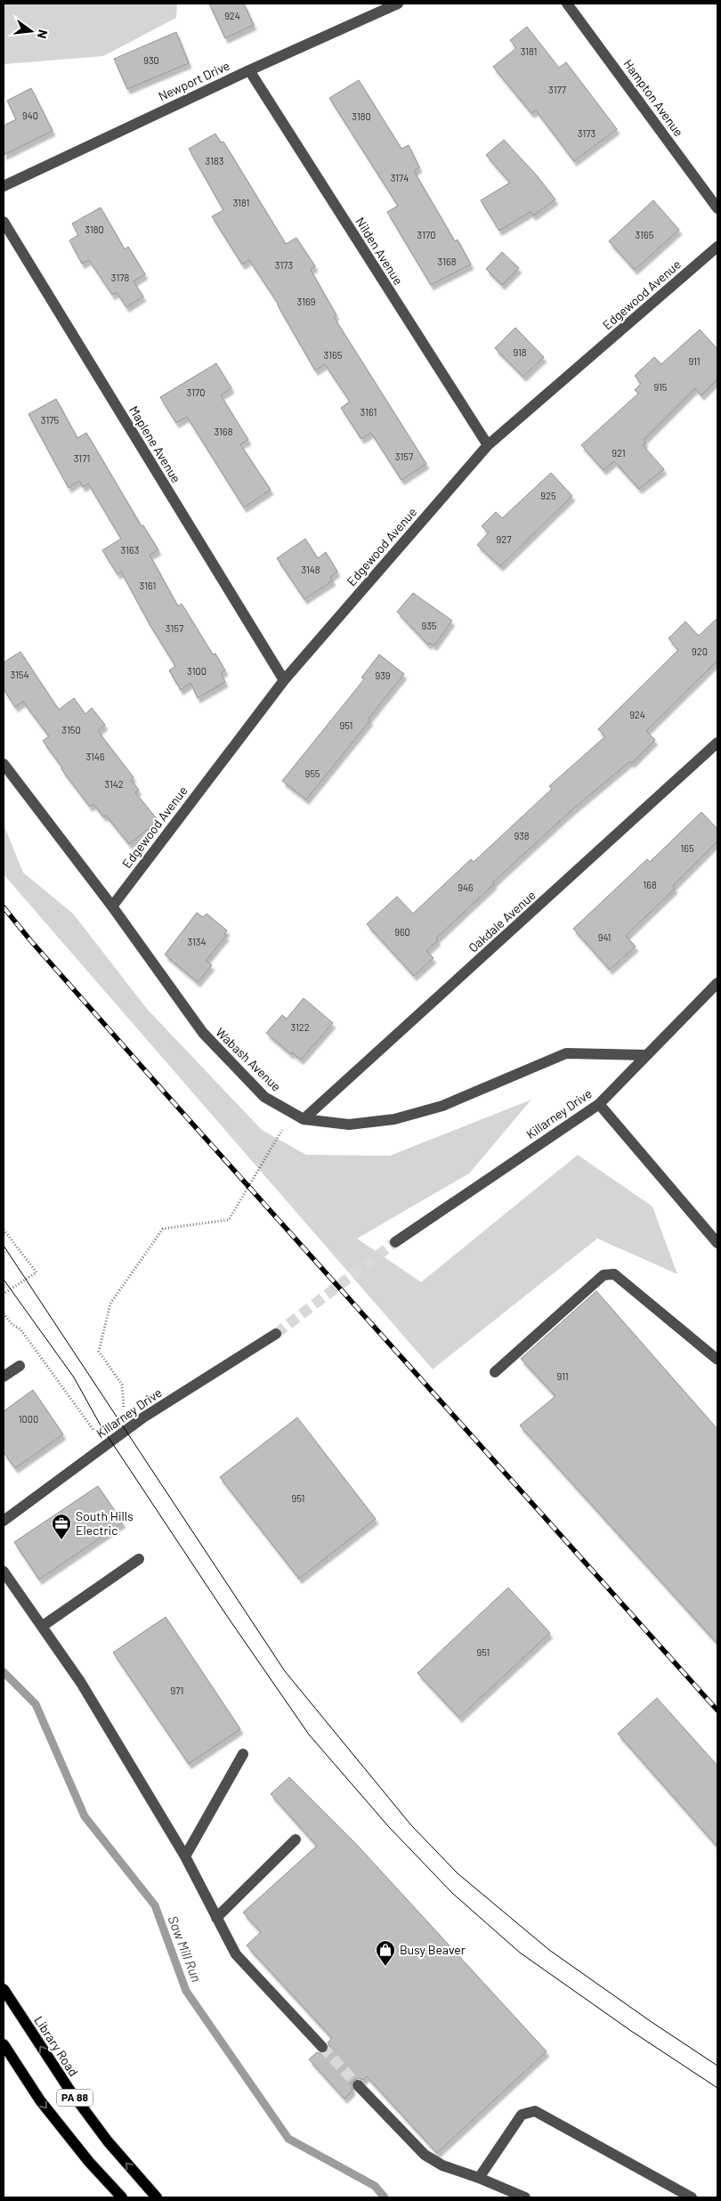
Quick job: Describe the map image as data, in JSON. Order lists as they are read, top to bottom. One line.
{"streets":{"main road":["Library Road","PA 88"],"street":["Newport Drive","Hampton Avenue","Nilden Avenue","Edgewood Avenue","Maplene Avenue","Oakdale Avenue","Wabash Avenue","Killarney Drive"]},"crossings":[["Newport Drive","Nilden Avenue"],["Nilden Avenue","Edgewood Avenue"],["Edgewood Avenue","Maplene Avenue"],["Edgewood Avenue","Wabash Avenue"],["Oakdale Avenue","Wabash Avenue"],["Wabash Avenue","Killarney Drive"]],"water":["Saw Mill Run"],"places":{"office":["South Hills Electric"],"shop":["Busy Beaver"]},"house_numbers":["924","3181","930","3177","940","3180","3173","3183","3174","3181","3180","3170","3165","3168","3173","3178","3169","918","3165","911","915","3170","3161","3175","3168","921","3157","3171","925","927","3163","3148","3161","935","3157","920","3100","3154","939","924","951","3150","3146","955","3142","938","165","168","946","960","941","3134","3122","911","1000","951","951","971"],"north":"right"}
